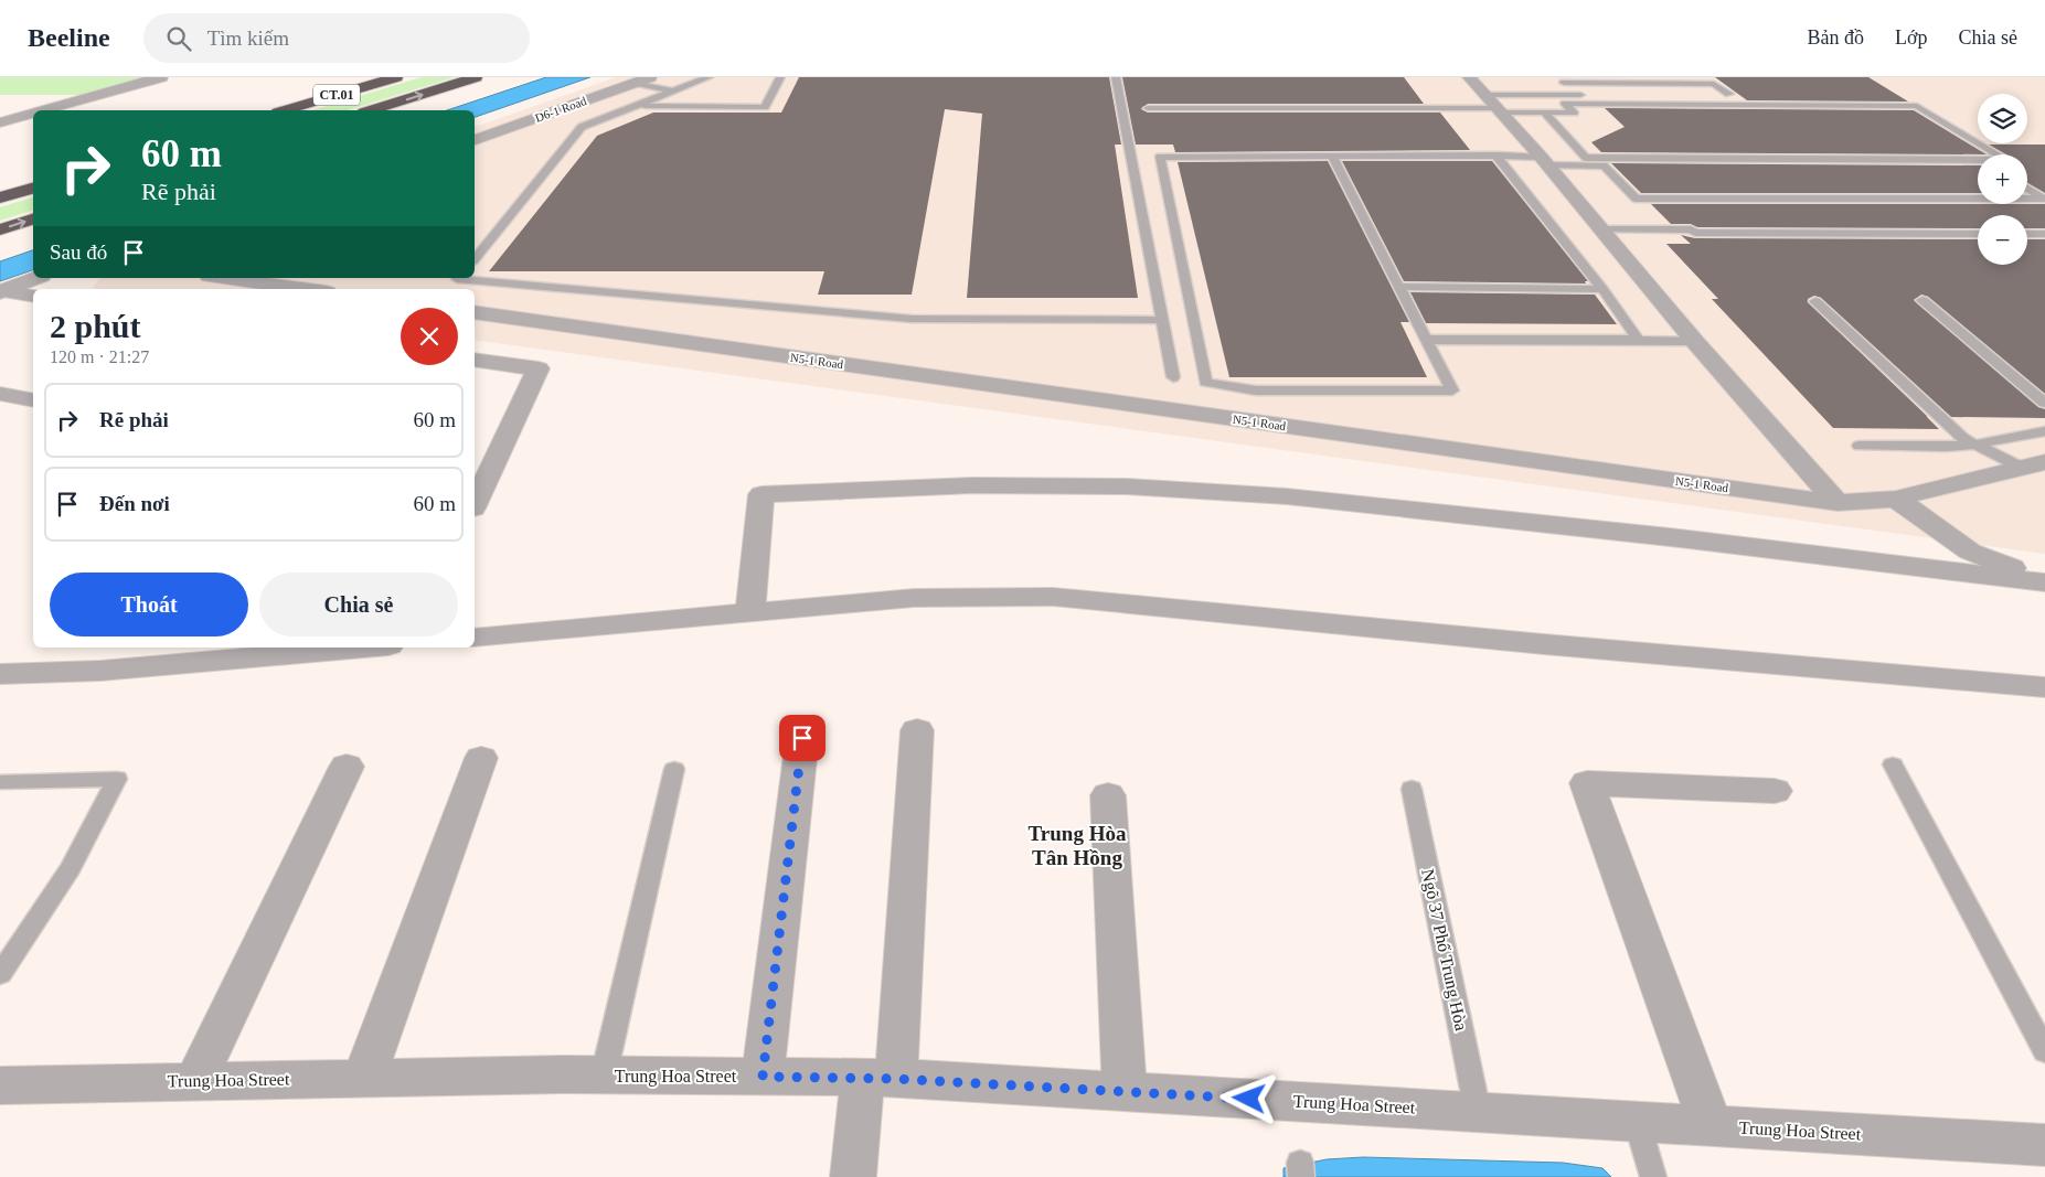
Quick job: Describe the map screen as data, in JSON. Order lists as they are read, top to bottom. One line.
{"streets":{"highway":["CT.01"],"street":["D6-1 Road","N5-1 Road","Trung Hoa Street"],"lane":["Ngõ 37 Phố Trung Hòa"]},"crossings":[["Ngõ 37 Phố Trung Hòa","Trung Hoa Street"]],"districts":["Trung Hòa Tân Hồng"],"page":{"header":"Beeline","search":"Tìm kiếm","nav":["Bản đồ","Lớp","Chia sẻ"],"map_buttons":["+","−"],"turn":["60 m","Rẽ phải"],"then":"Sau đó","heading":["2 phút","120 m · 21:27"],"list":[{"name":"Rẽ phải","value":"60 m"},{"name":"Đến nơi","value":"60 m"}],"buttons":["Thoát","Chia sẻ"]}}
